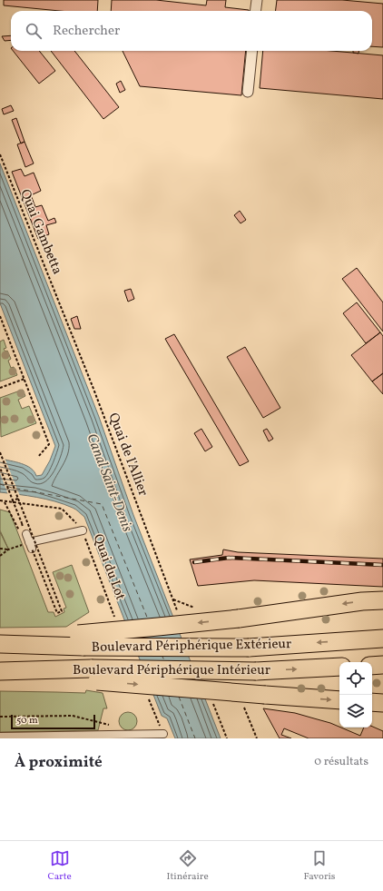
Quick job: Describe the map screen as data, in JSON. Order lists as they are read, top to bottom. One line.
{"streets":{"highway":["Boulevard Périphérique Extérieur","Boulevard Périphérique Intérieur"],"street":["Quai du Lot"],"path":["Quai Gambetta","Quai de l'Allier"]},"crossings":[["Quai Gambetta","Quai de l'Allier"]],"water":["Canal Saint-Denis"],"scale_bar":"50 m","page":{"search":"Rechercher","scale":"50 m","heading":["À proximité","0 résultats"],"nav":["Carte","Itinéraire","Favoris"]}}
